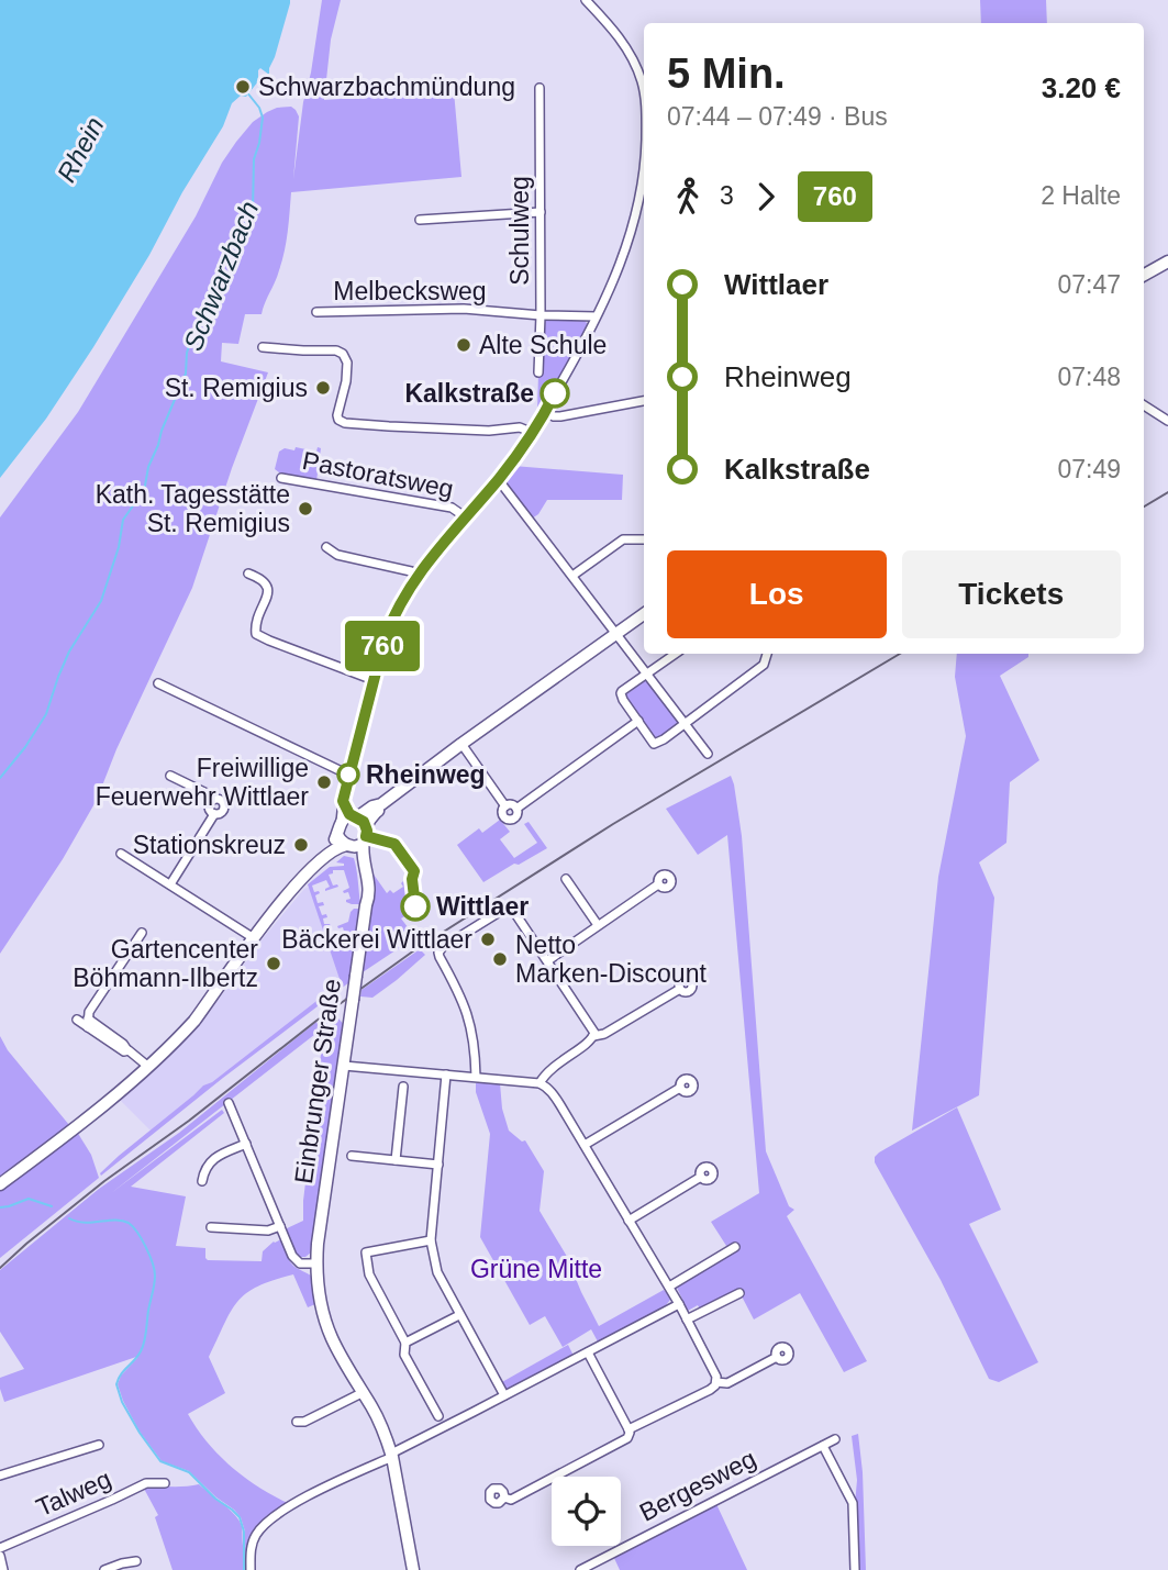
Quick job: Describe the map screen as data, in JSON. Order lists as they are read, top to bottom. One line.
{"streets":{"main road":["Einbrunger Straße"],"street":["Schulweg","Melbecksweg","Pastoratsweg","Bergesweg","Talweg"]},"crossings":[["Schulweg","Melbecksweg"]],"water":["Rhein","Schwarzbach"],"parks":["Grüne Mitte"],"places":["Schwarzbachmündung","Alte Schule","St. Remigius","Kalkstraße","Kath. Tagesstätte St. Remigius","Rheinweg","Freiwillige Feuerwehr Wittlaer","Stationskreuz","Wittlaer","Bäckerei Wittlaer","Netto Marken-Discount","Gartencenter Böhmann-Ilbertz"],"lines":["bus line 760"],"page":{"on_map":"760","heading":["5 Min.","07:44 – 07:49 · Bus","3.20 €"],"legs":["3","760","2 Halte"],"list":[{"name":"Wittlaer","value":"07:47"},{"name":"Rheinweg","value":"07:48"},{"name":"Kalkstraße","value":"07:49"}],"buttons":["Los","Tickets"]}}
